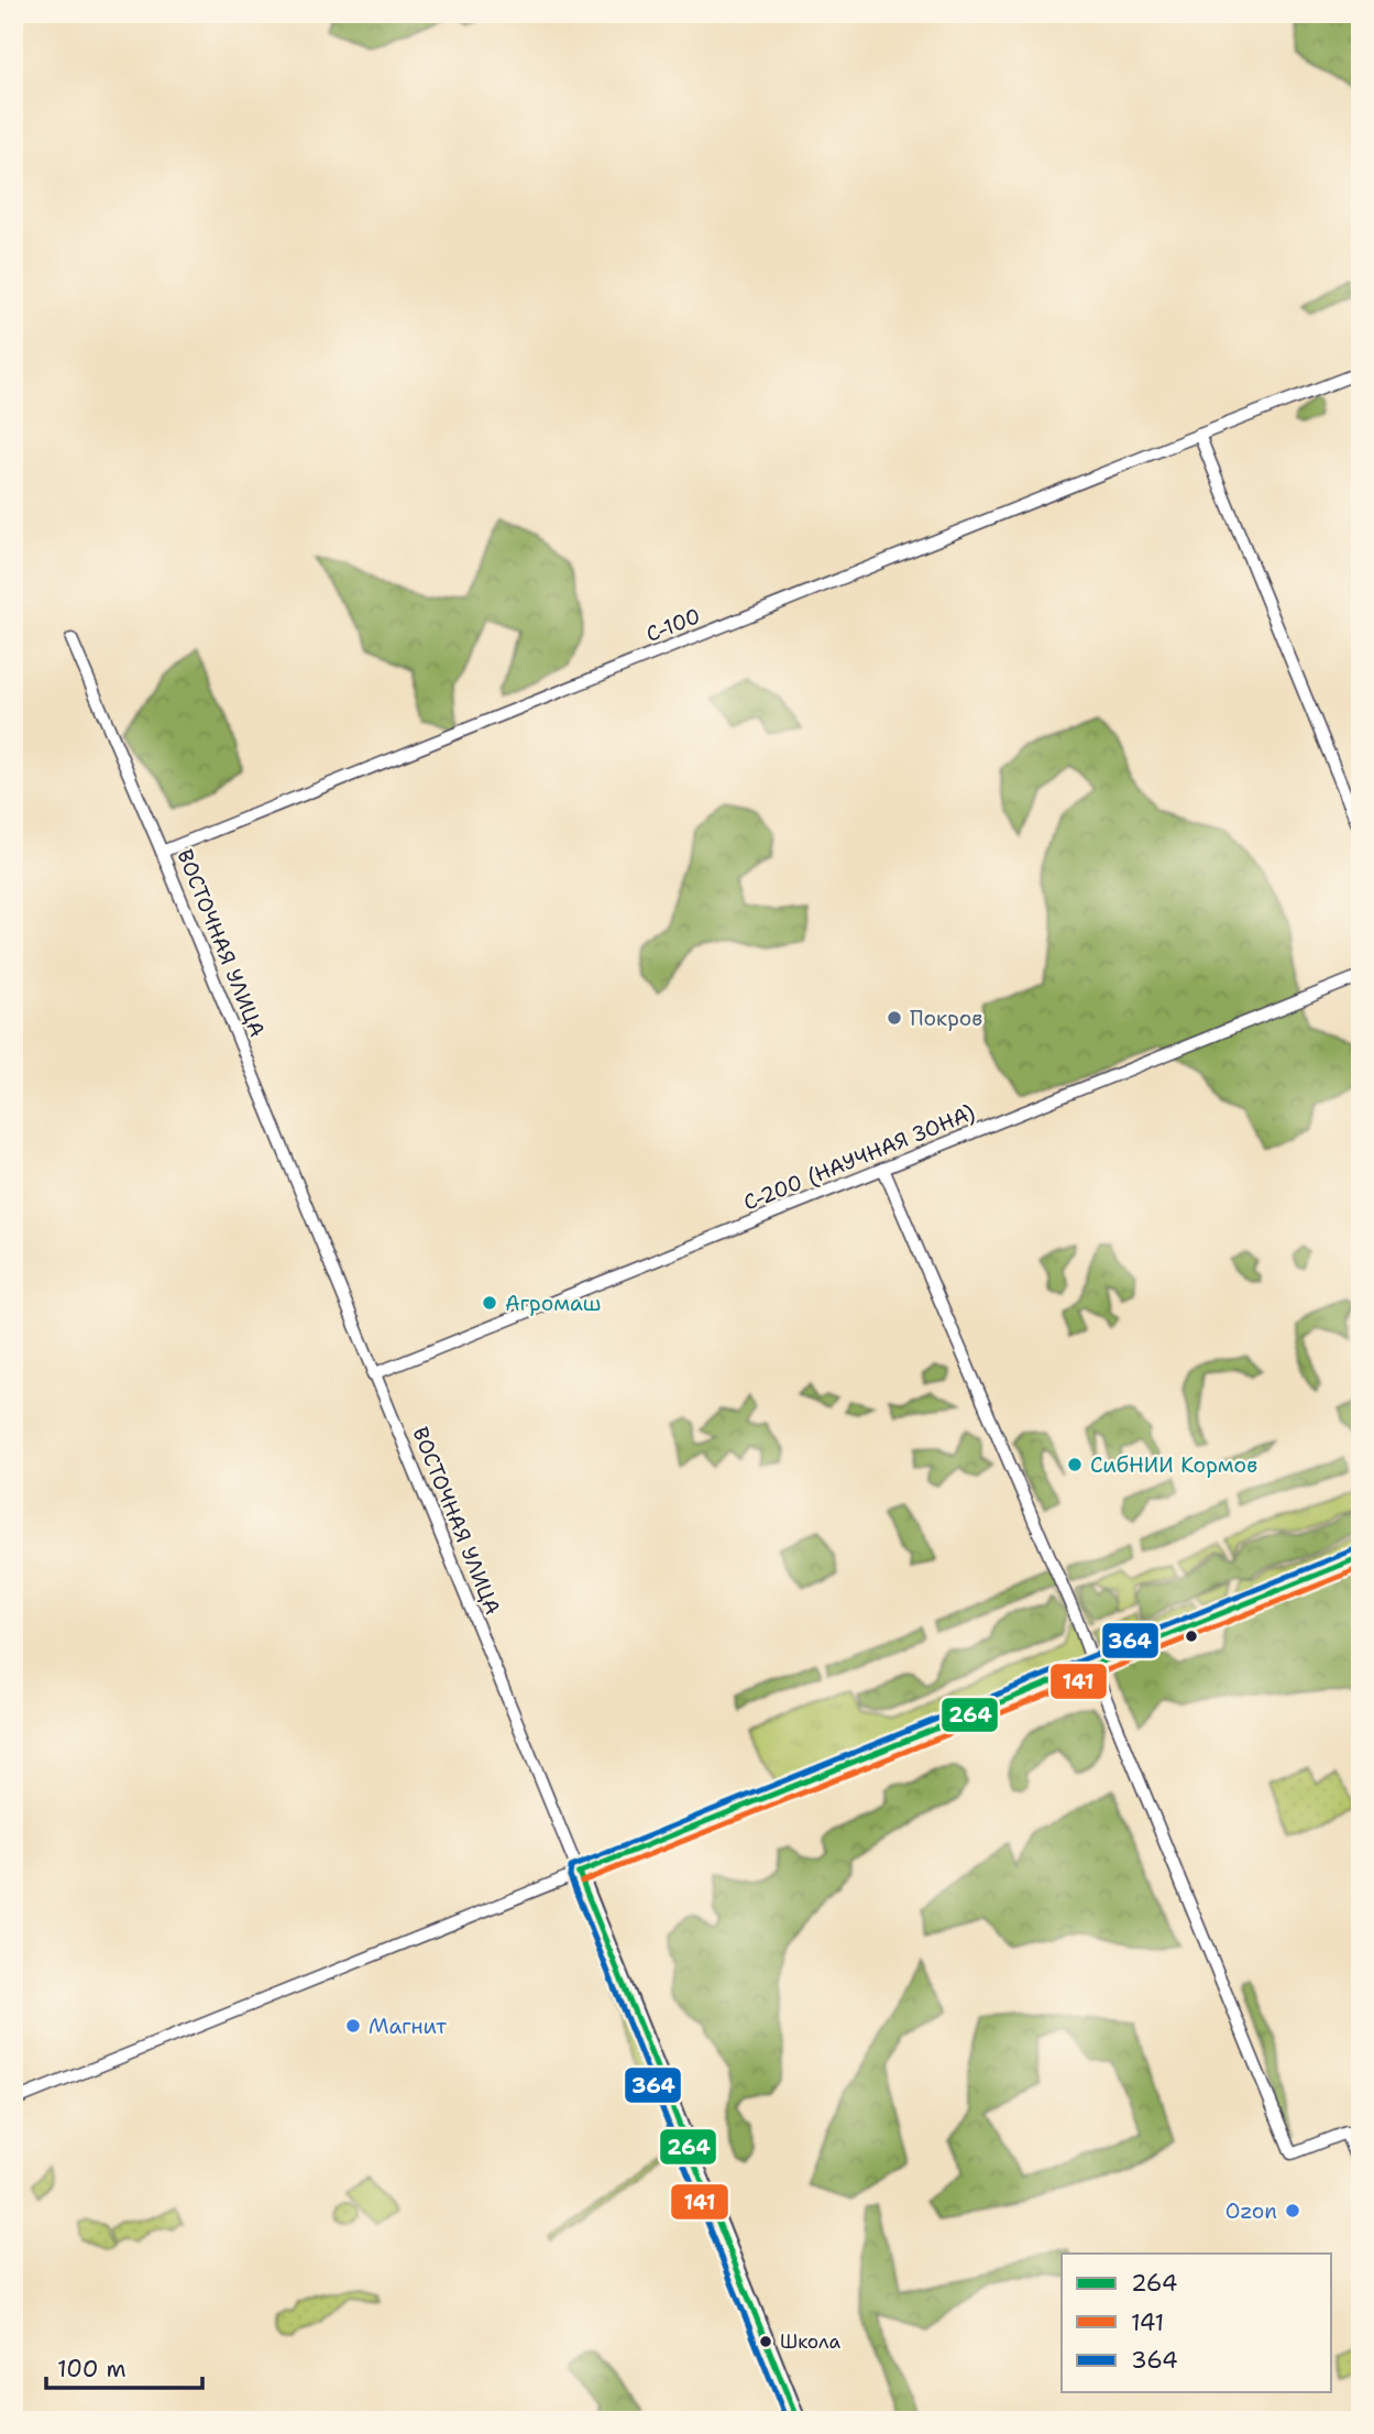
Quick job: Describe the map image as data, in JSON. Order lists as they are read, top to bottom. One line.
{"streets":{"main road":["ВОСТОЧНАЯ УЛИЦА"],"street":["С-100","С-200 (НАУЧНАЯ ЗОНА)"]},"crossings":[["С-100","ВОСТОЧНАЯ УЛИЦА"],["ВОСТОЧНАЯ УЛИЦА","С-200 (НАУЧНАЯ ЗОНА)"]],"places":["Покров","Агромаш","СибНИИ Кормов","Магнит","Ozon","Школа"],"lines":["transit line 364","transit line 264","transit line 141"],"legend":["264","141","364"],"scale_bar":"100 m"}
